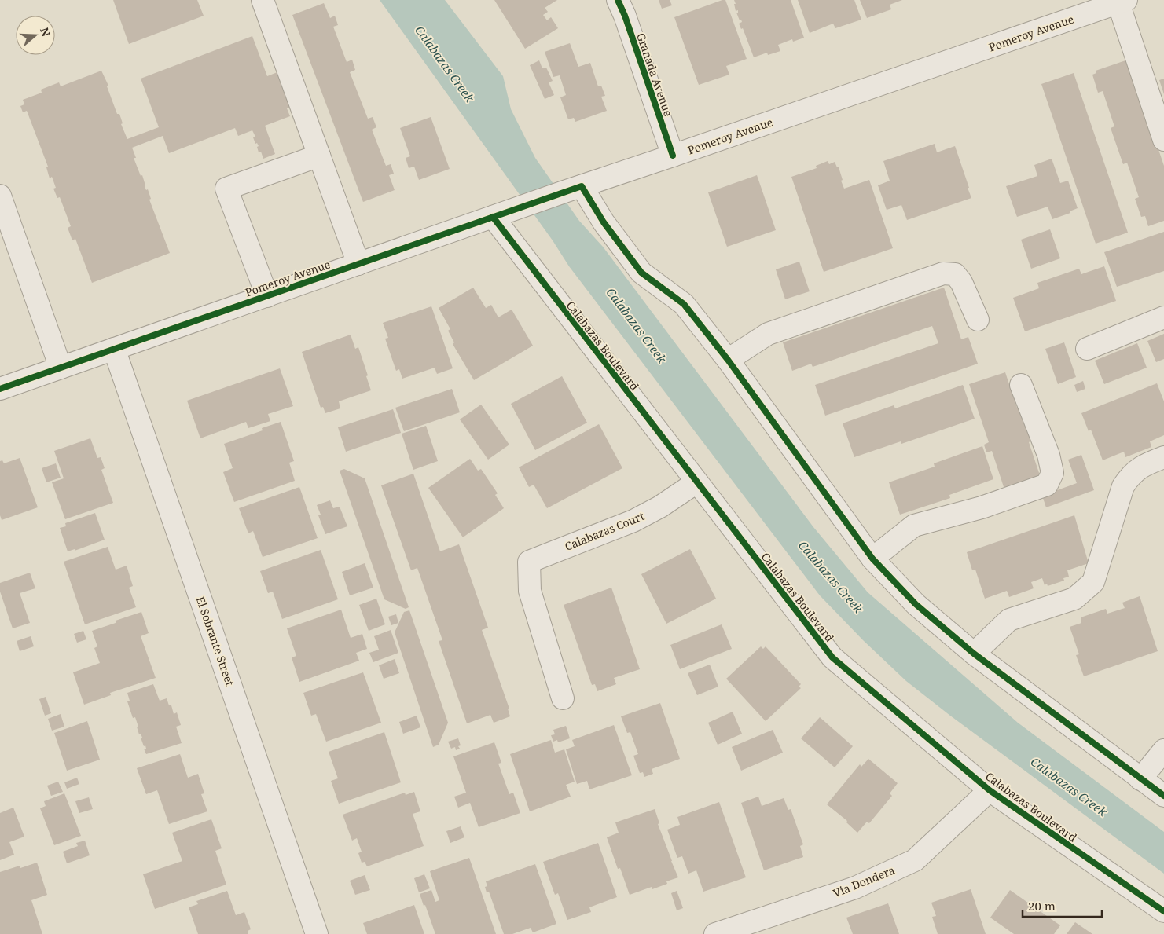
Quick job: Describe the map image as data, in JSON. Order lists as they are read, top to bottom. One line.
{"streets":{"street":["Pomeroy Avenue","Granada Avenue","Calabazas Boulevard","Calabazas Court","El Sobrante Street","Via Dondera"]},"crossings":[["Pomeroy Avenue","Granada Avenue"],["Pomeroy Avenue","Calabazas Boulevard"],["Pomeroy Avenue","El Sobrante Street"],["Calabazas Boulevard","Calabazas Court"],["Calabazas Boulevard","Via Dondera"]],"water":["Calabazas Creek"],"scale_bar":"20 m","north":"right"}
